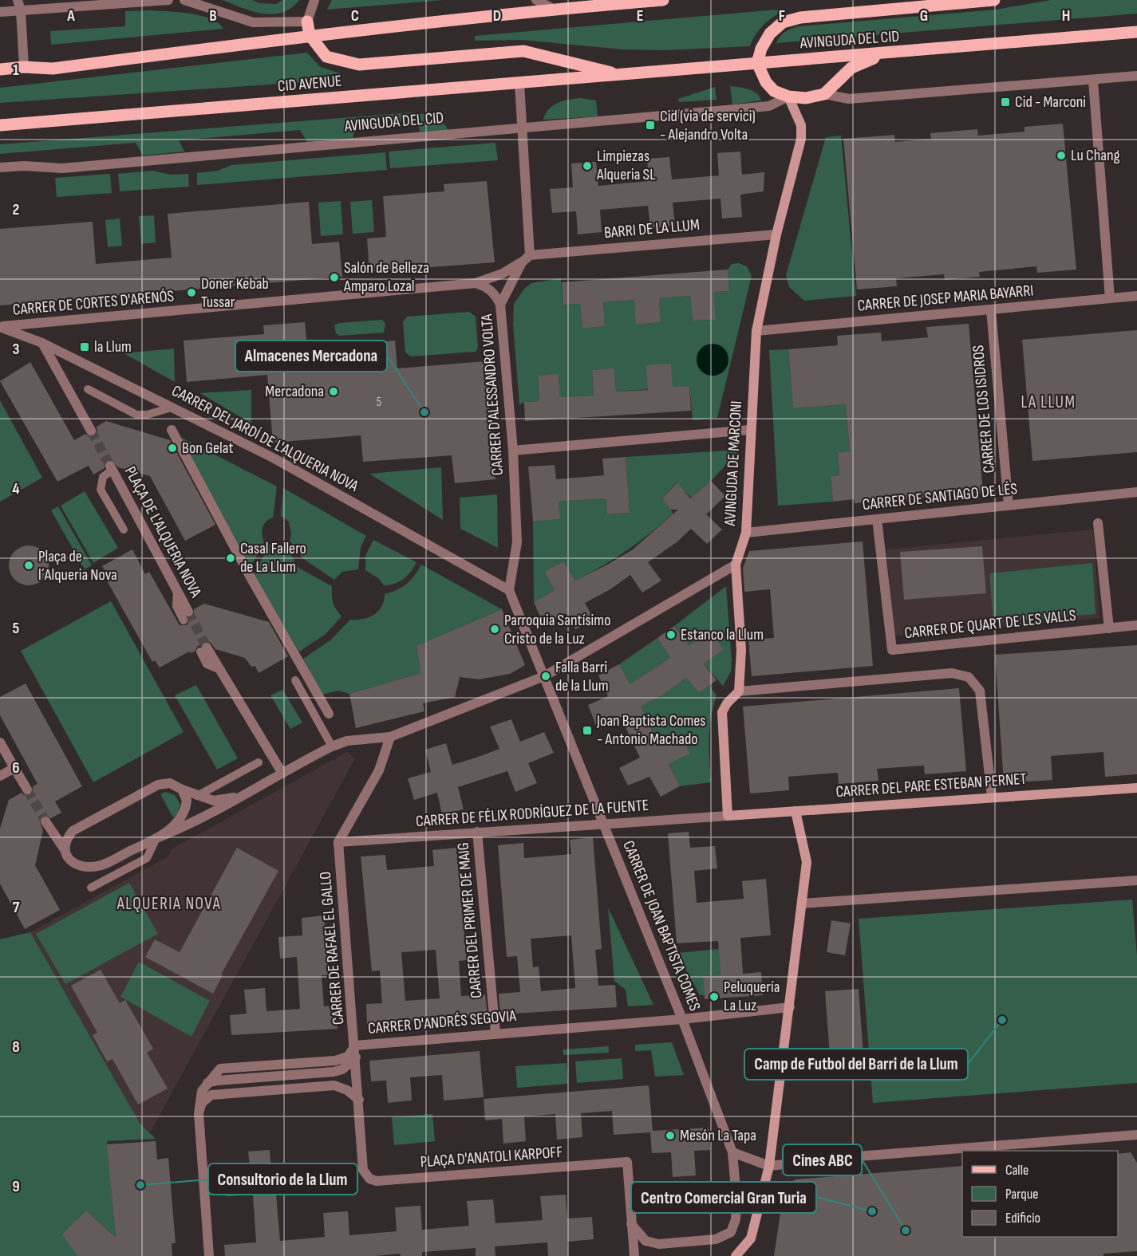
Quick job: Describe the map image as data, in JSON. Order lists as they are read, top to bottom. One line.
{"streets":{"main road":["AVINGUDA DEL CID","CID AVENUE"],"street":["BARRI DE LA LLUM","CARRER DE JOSEP MARIA BAYARRI","CARRER DE CORTES D'ARENÓS","CARRER D'ALESSANDRO VOLTA","CARRER DE LOS ISIDROS","CARRER DEL JARDÍ DE L'ALQUERIA NOVA","AVINGUDA DE MARCONI","CARRER DE SANTIAGO DE LÉS","PLAÇA DE L'ALQUERIA NOVA","CARRER DE QUART DE LES VALLS","CARRER DEL PARE ESTEBAN PERNET","CARRER DE FÉLIX RODRÍGUEZ DE LA FUENTE","CARRER DEL PRIMER DE MAIG","CARRER DE JOAN BAPTISTA COMES","CARRER DE RAFAEL EL GALLO","CARRER D'ANDRÉS SEGOVIA","PLAÇA D'ANATOLI KARPOFF"]},"crossings":[["AVINGUDA DEL CID","CID AVENUE"],["AVINGUDA DEL CID","AVINGUDA DE MARCONI"],["BARRI DE LA LLUM","CARRER D'ALESSANDRO VOLTA"],["BARRI DE LA LLUM","AVINGUDA DE MARCONI"],["CARRER DE JOSEP MARIA BAYARRI","CARRER DE LOS ISIDROS"],["CARRER DE JOSEP MARIA BAYARRI","AVINGUDA DE MARCONI"],["CARRER DE CORTES D'ARENÓS","CARRER D'ALESSANDRO VOLTA"],["CARRER DE CORTES D'ARENÓS","CARRER DEL JARDÍ DE L'ALQUERIA NOVA"],["CARRER D'ALESSANDRO VOLTA","CARRER DEL JARDÍ DE L'ALQUERIA NOVA"],["CARRER DE LOS ISIDROS","CARRER DE SANTIAGO DE LÉS"],["AVINGUDA DE MARCONI","CARRER DE SANTIAGO DE LÉS"],["CARRER DE SANTIAGO DE LÉS","CARRER DE QUART DE LES VALLS"],["CARRER DEL PARE ESTEBAN PERNET","CARRER DE FÉLIX RODRÍGUEZ DE LA FUENTE"],["CARRER DE FÉLIX RODRÍGUEZ DE LA FUENTE","CARRER DEL PRIMER DE MAIG"],["CARRER DE FÉLIX RODRÍGUEZ DE LA FUENTE","CARRER DE JOAN BAPTISTA COMES"],["CARRER DE FÉLIX RODRÍGUEZ DE LA FUENTE","CARRER DE RAFAEL EL GALLO"],["CARRER DEL PRIMER DE MAIG","CARRER D'ANDRÉS SEGOVIA"],["CARRER DE JOAN BAPTISTA COMES","CARRER D'ANDRÉS SEGOVIA"],["CARRER DE JOAN BAPTISTA COMES","PLAÇA D'ANATOLI KARPOFF"],["CARRER DE RAFAEL EL GALLO","CARRER D'ANDRÉS SEGOVIA"],["CARRER DE RAFAEL EL GALLO","PLAÇA D'ANATOLI KARPOFF"]],"districts":["LA LLUM","ALQUERIA NOVA"],"places":{"transit":["Cid - Marconi","Cid (via de servici) - Alejandro Volta","la Llum","Joan Baptista Comes - Antonio Machado"],"other":["Lu Chang","Limpiezas Alqueria SL","Salón de Belleza Amparo Lozal","Doner Kebab Tussar","Mercadona","Almacenes Mercadona","Bon Gelat","Casal Fallero de La Llum","Plaça de l´Alqueria Nova","Parroquia Santísimo Cristo de la Luz","Estanco la Llum","Falla Barri de la Llum","Peluquería La Luz","Camp de Futbol del Barri de la Llum","Mesón La Tapa","Consultorio de la Llum","Centro Comercial Gran Turia","Cines ABC"]},"house_numbers":["5"],"legend":["Calle","Parque","Edificio"],"grid":{"columns":["A","B","C","D","E","F","G","H"],"rows":["1","2","3","4","5","6","7","8","9"]}}
